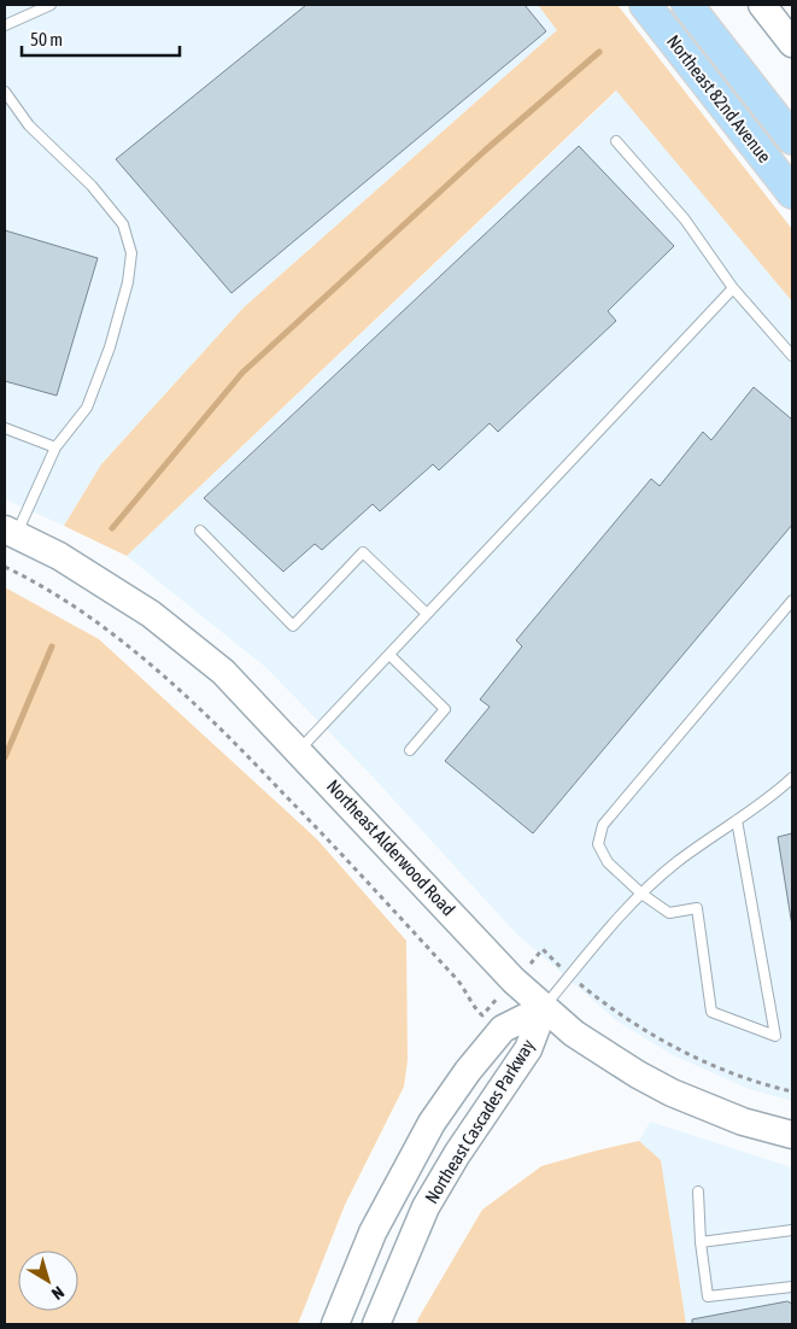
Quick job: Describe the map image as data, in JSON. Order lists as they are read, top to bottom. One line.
{"streets":{"main road":["Northeast 82nd Avenue"],"street":["Northeast Alderwood Road","Northeast Cascades Parkway"]},"crossings":[["Northeast Alderwood Road","Northeast Cascades Parkway"]],"scale_bar":"50 m","north":"bottom right"}
